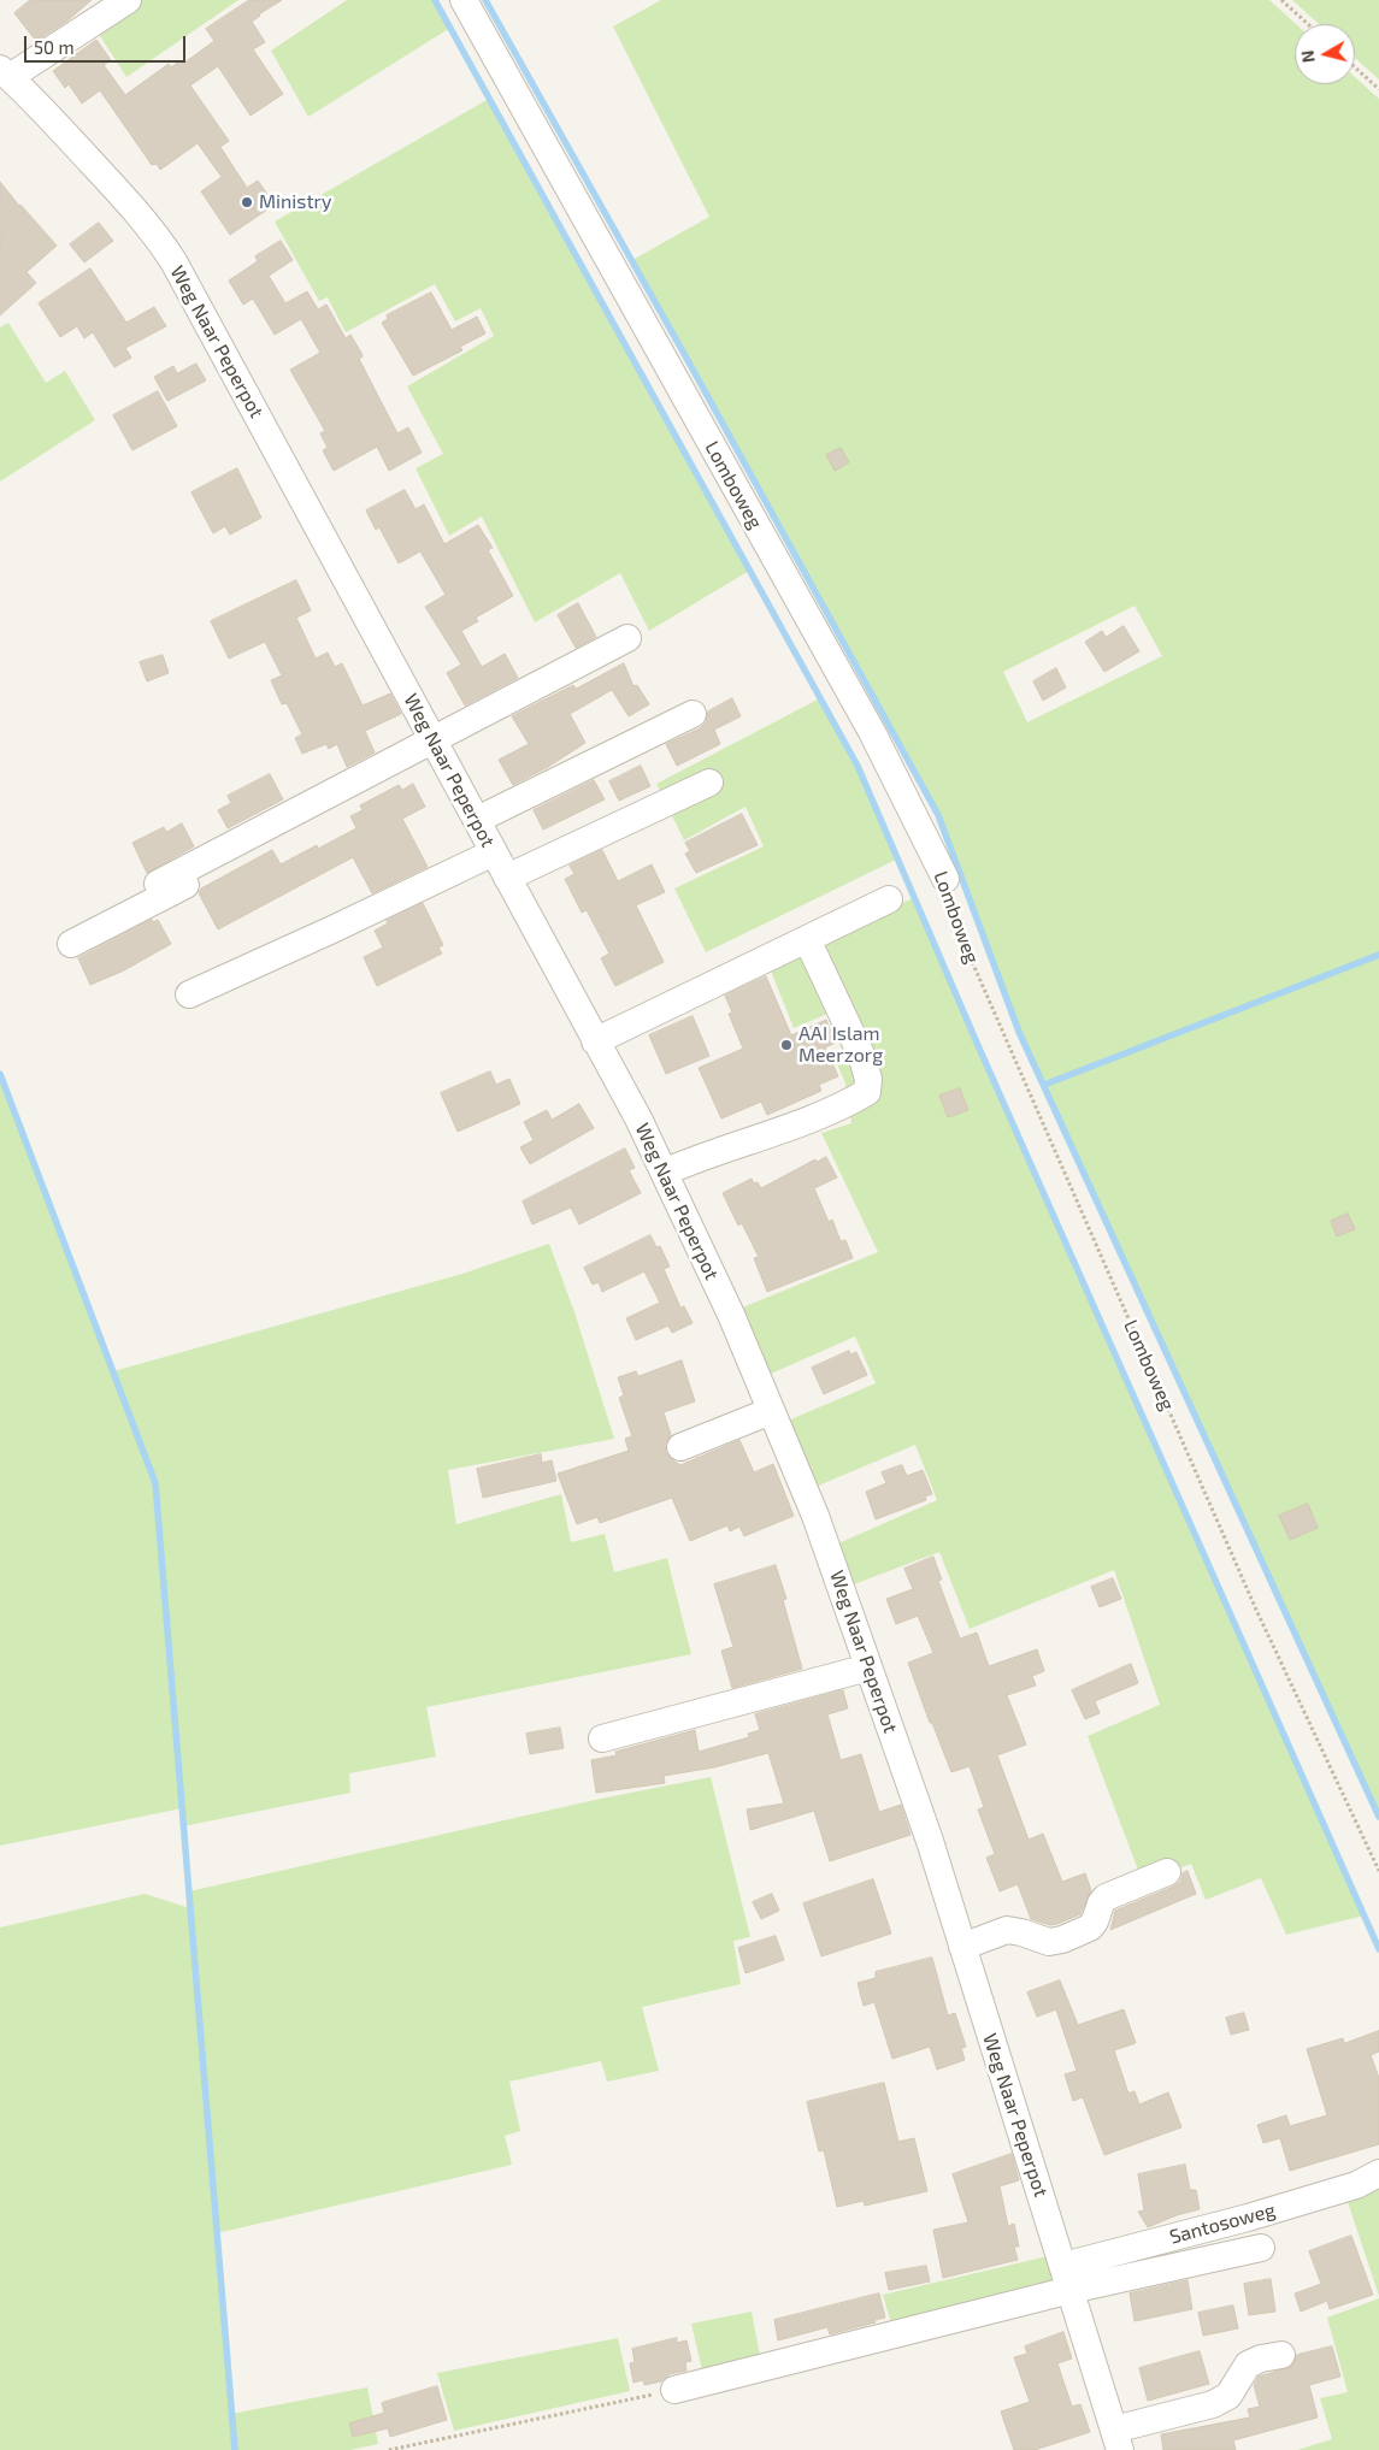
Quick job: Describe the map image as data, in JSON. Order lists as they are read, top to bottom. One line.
{"streets":{"street":["Weg Naar Peperpot","Lomboweg","Santosoweg"]},"crossings":[["Weg Naar Peperpot","Santosoweg"]],"places":["Ministry","AAI Islam Meerzorg"],"scale_bar":"50 m","north":"left"}
